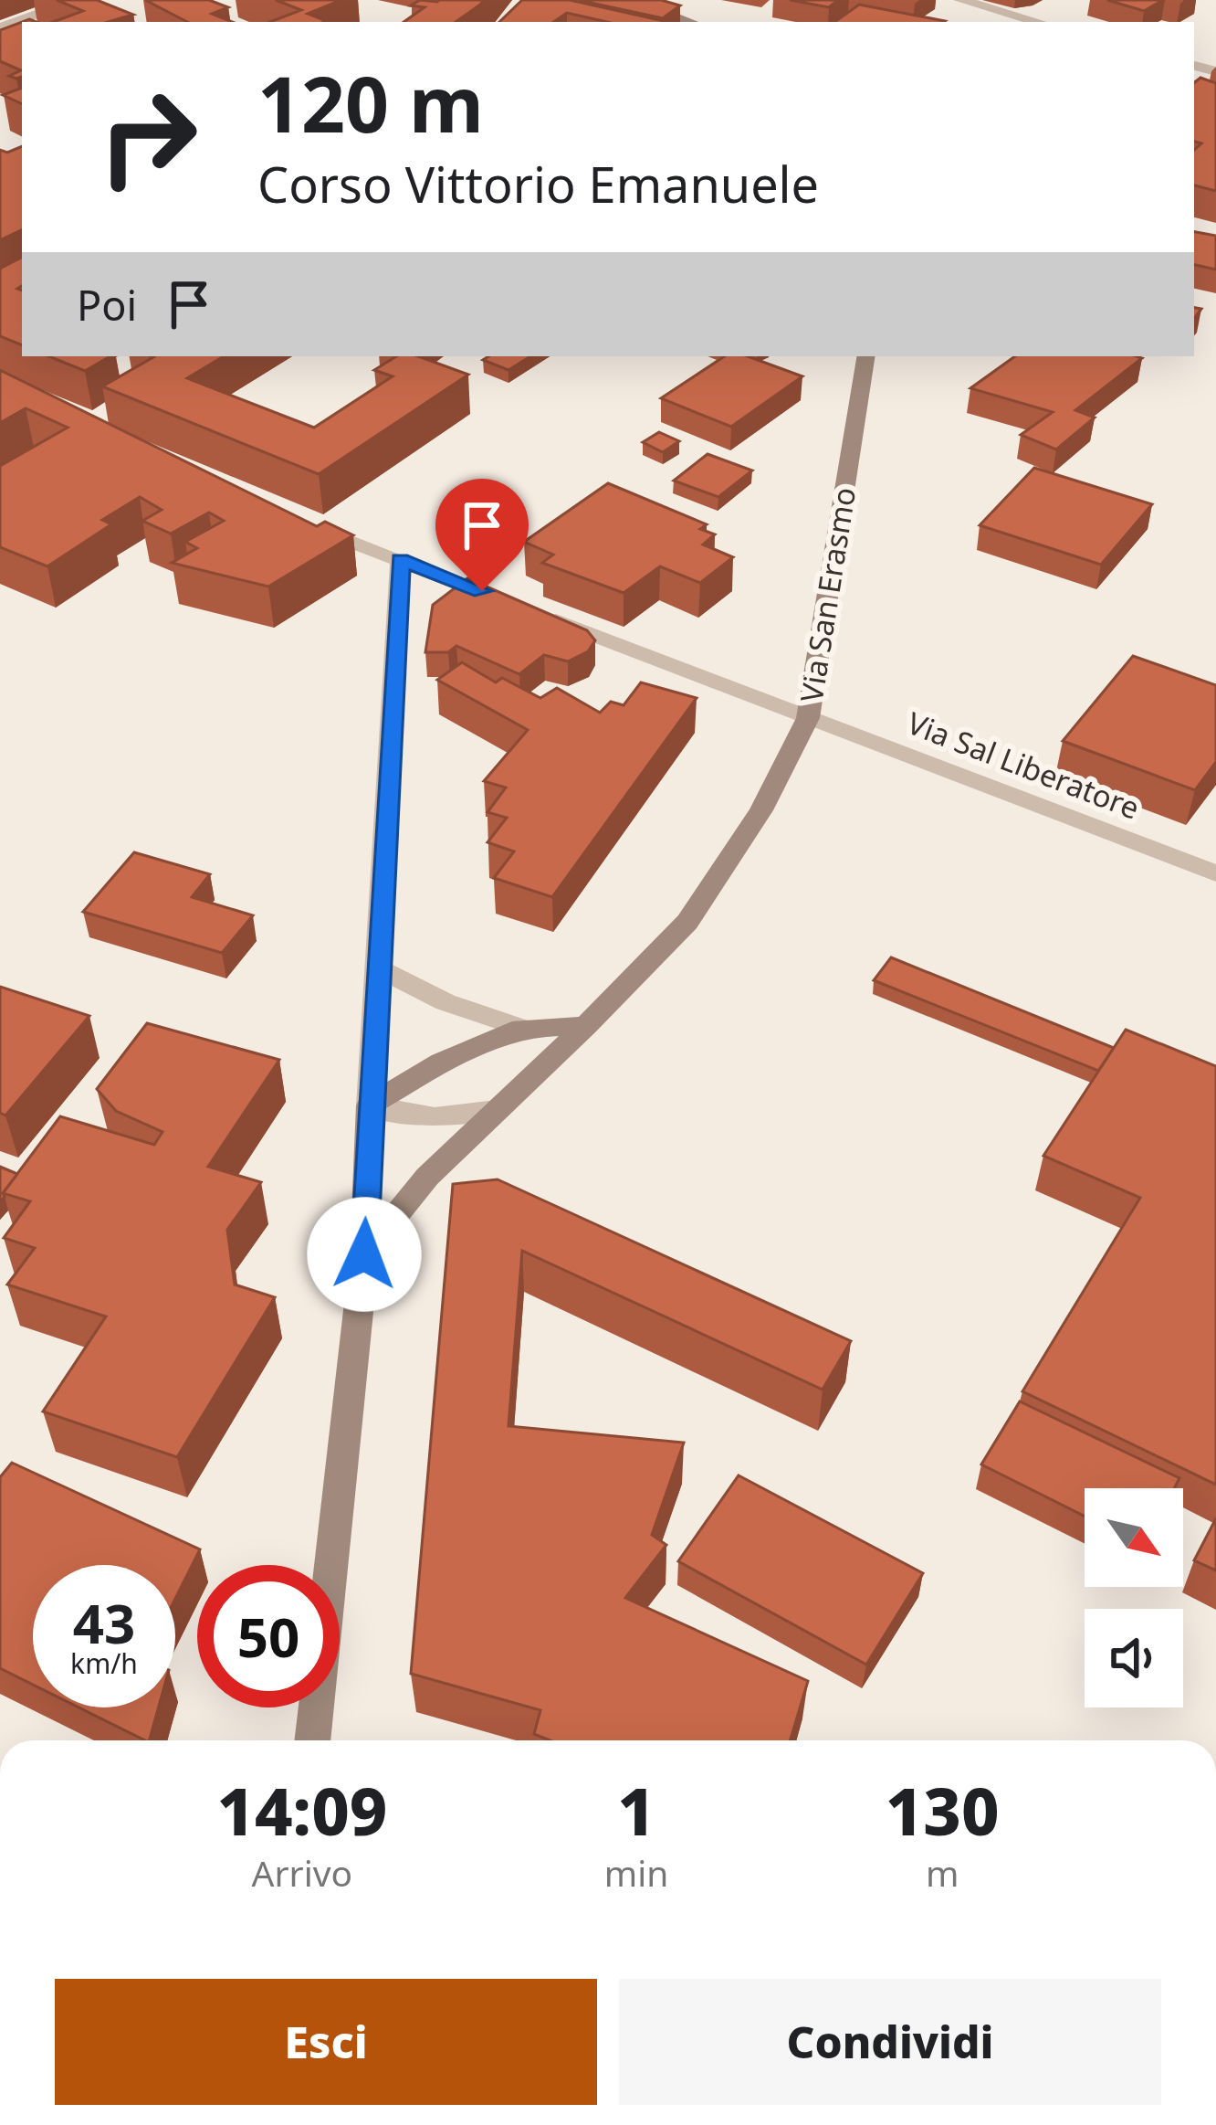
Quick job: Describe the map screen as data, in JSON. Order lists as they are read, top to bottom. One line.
{"streets":{"main road":["Via San Erasmo"],"street":["Via Sal Liberatore"]},"crossings":[["Via San Erasmo","Via Sal Liberatore"]],"north":"bottom right","page":{"turn":["120 m","Corso Vittorio Emanuele"],"then":"Poi","speed":"43 km/h","limit":"50","eta":["14:09","Arrivo","1","min","130","m"],"buttons":["Esci","Condividi"]}}
